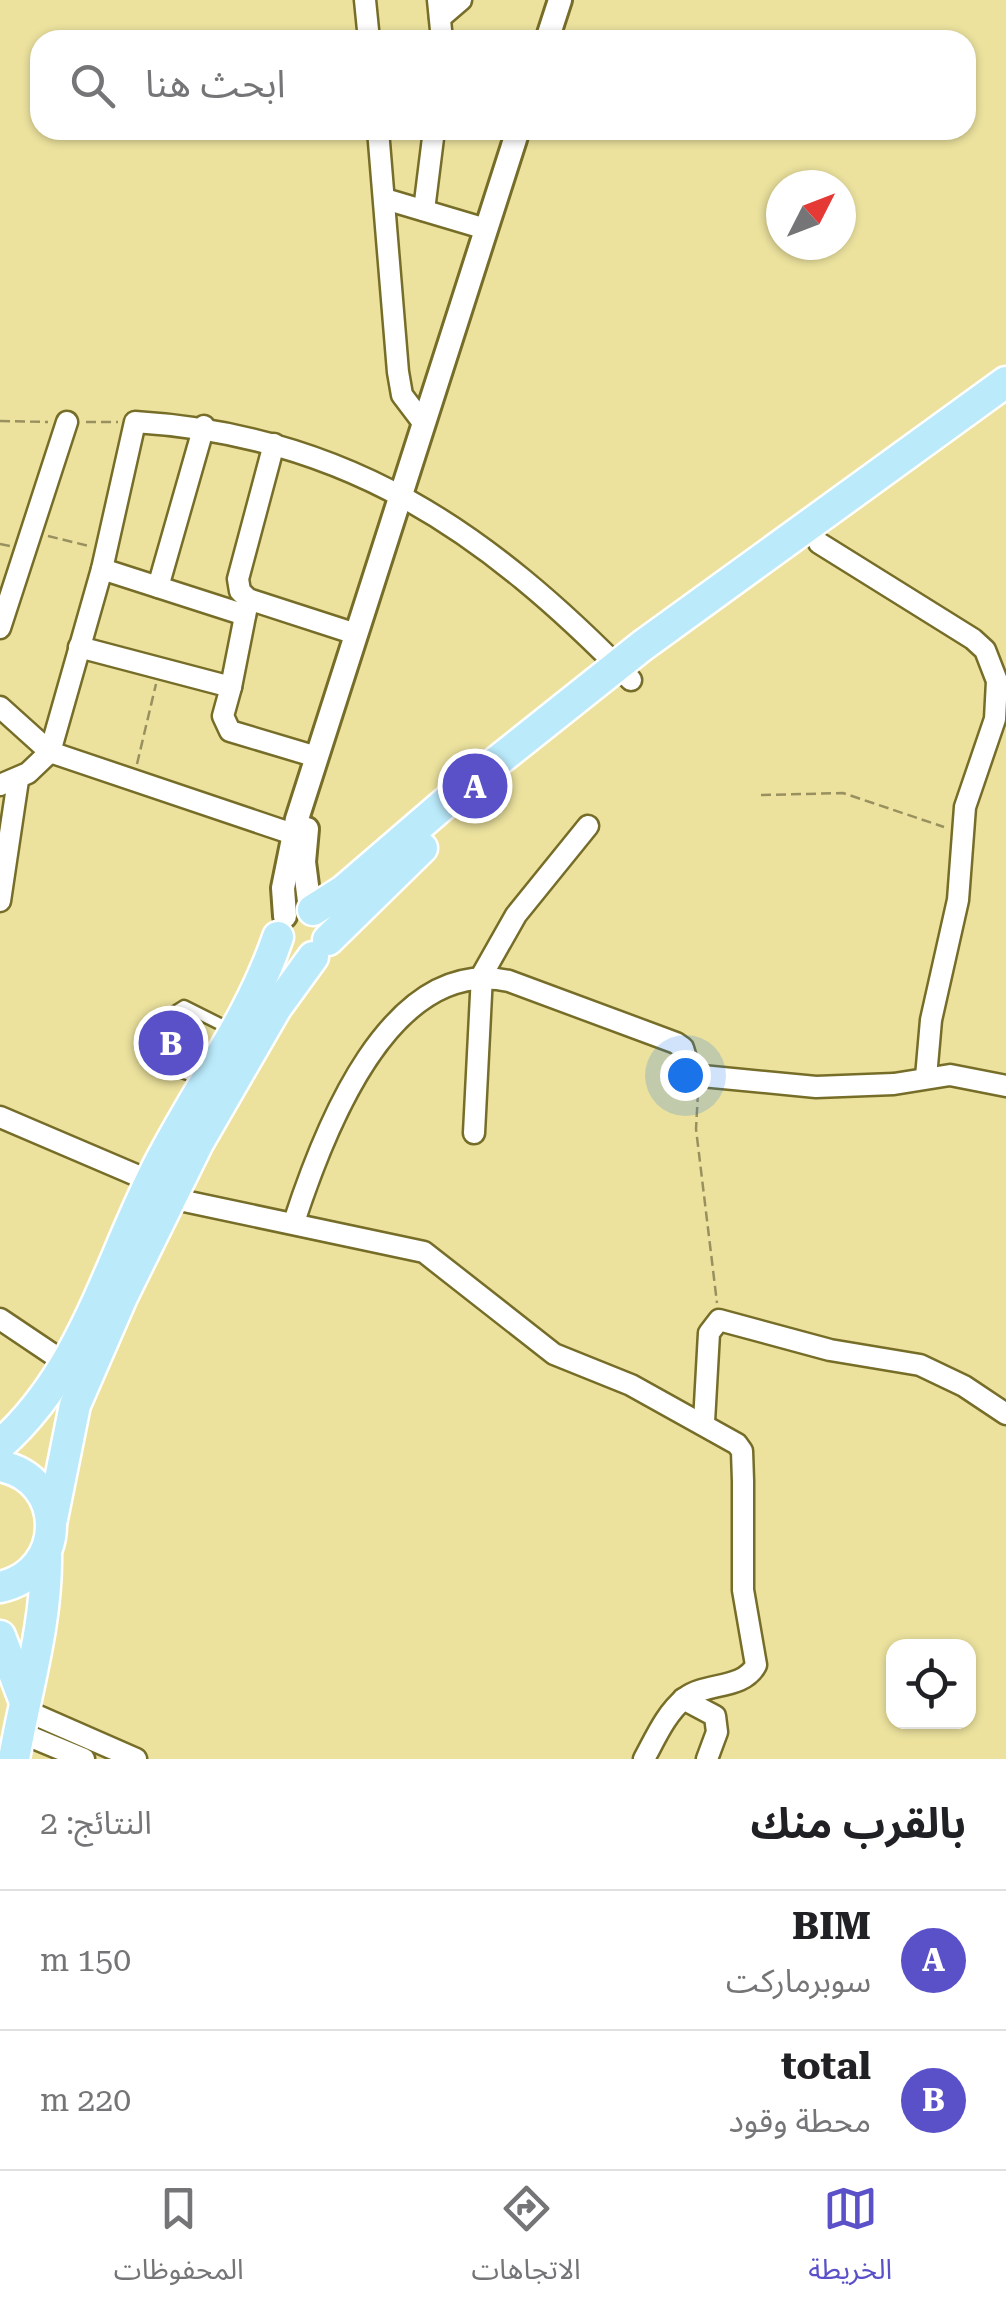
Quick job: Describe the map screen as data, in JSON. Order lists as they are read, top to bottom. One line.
{"north":"top right","page":{"search":"ابحث هنا","pins":["A","B"],"heading":["بالقرب منك","النتائج: 2"],"list":[{"mark":"A","name":"BIM","note":"سوبرماركت","value":"150 m"},{"mark":"B","name":"total","note":"محطة وقود","value":"220 m"}],"nav":["الخريطة","الاتجاهات","المحفوظات"]}}
